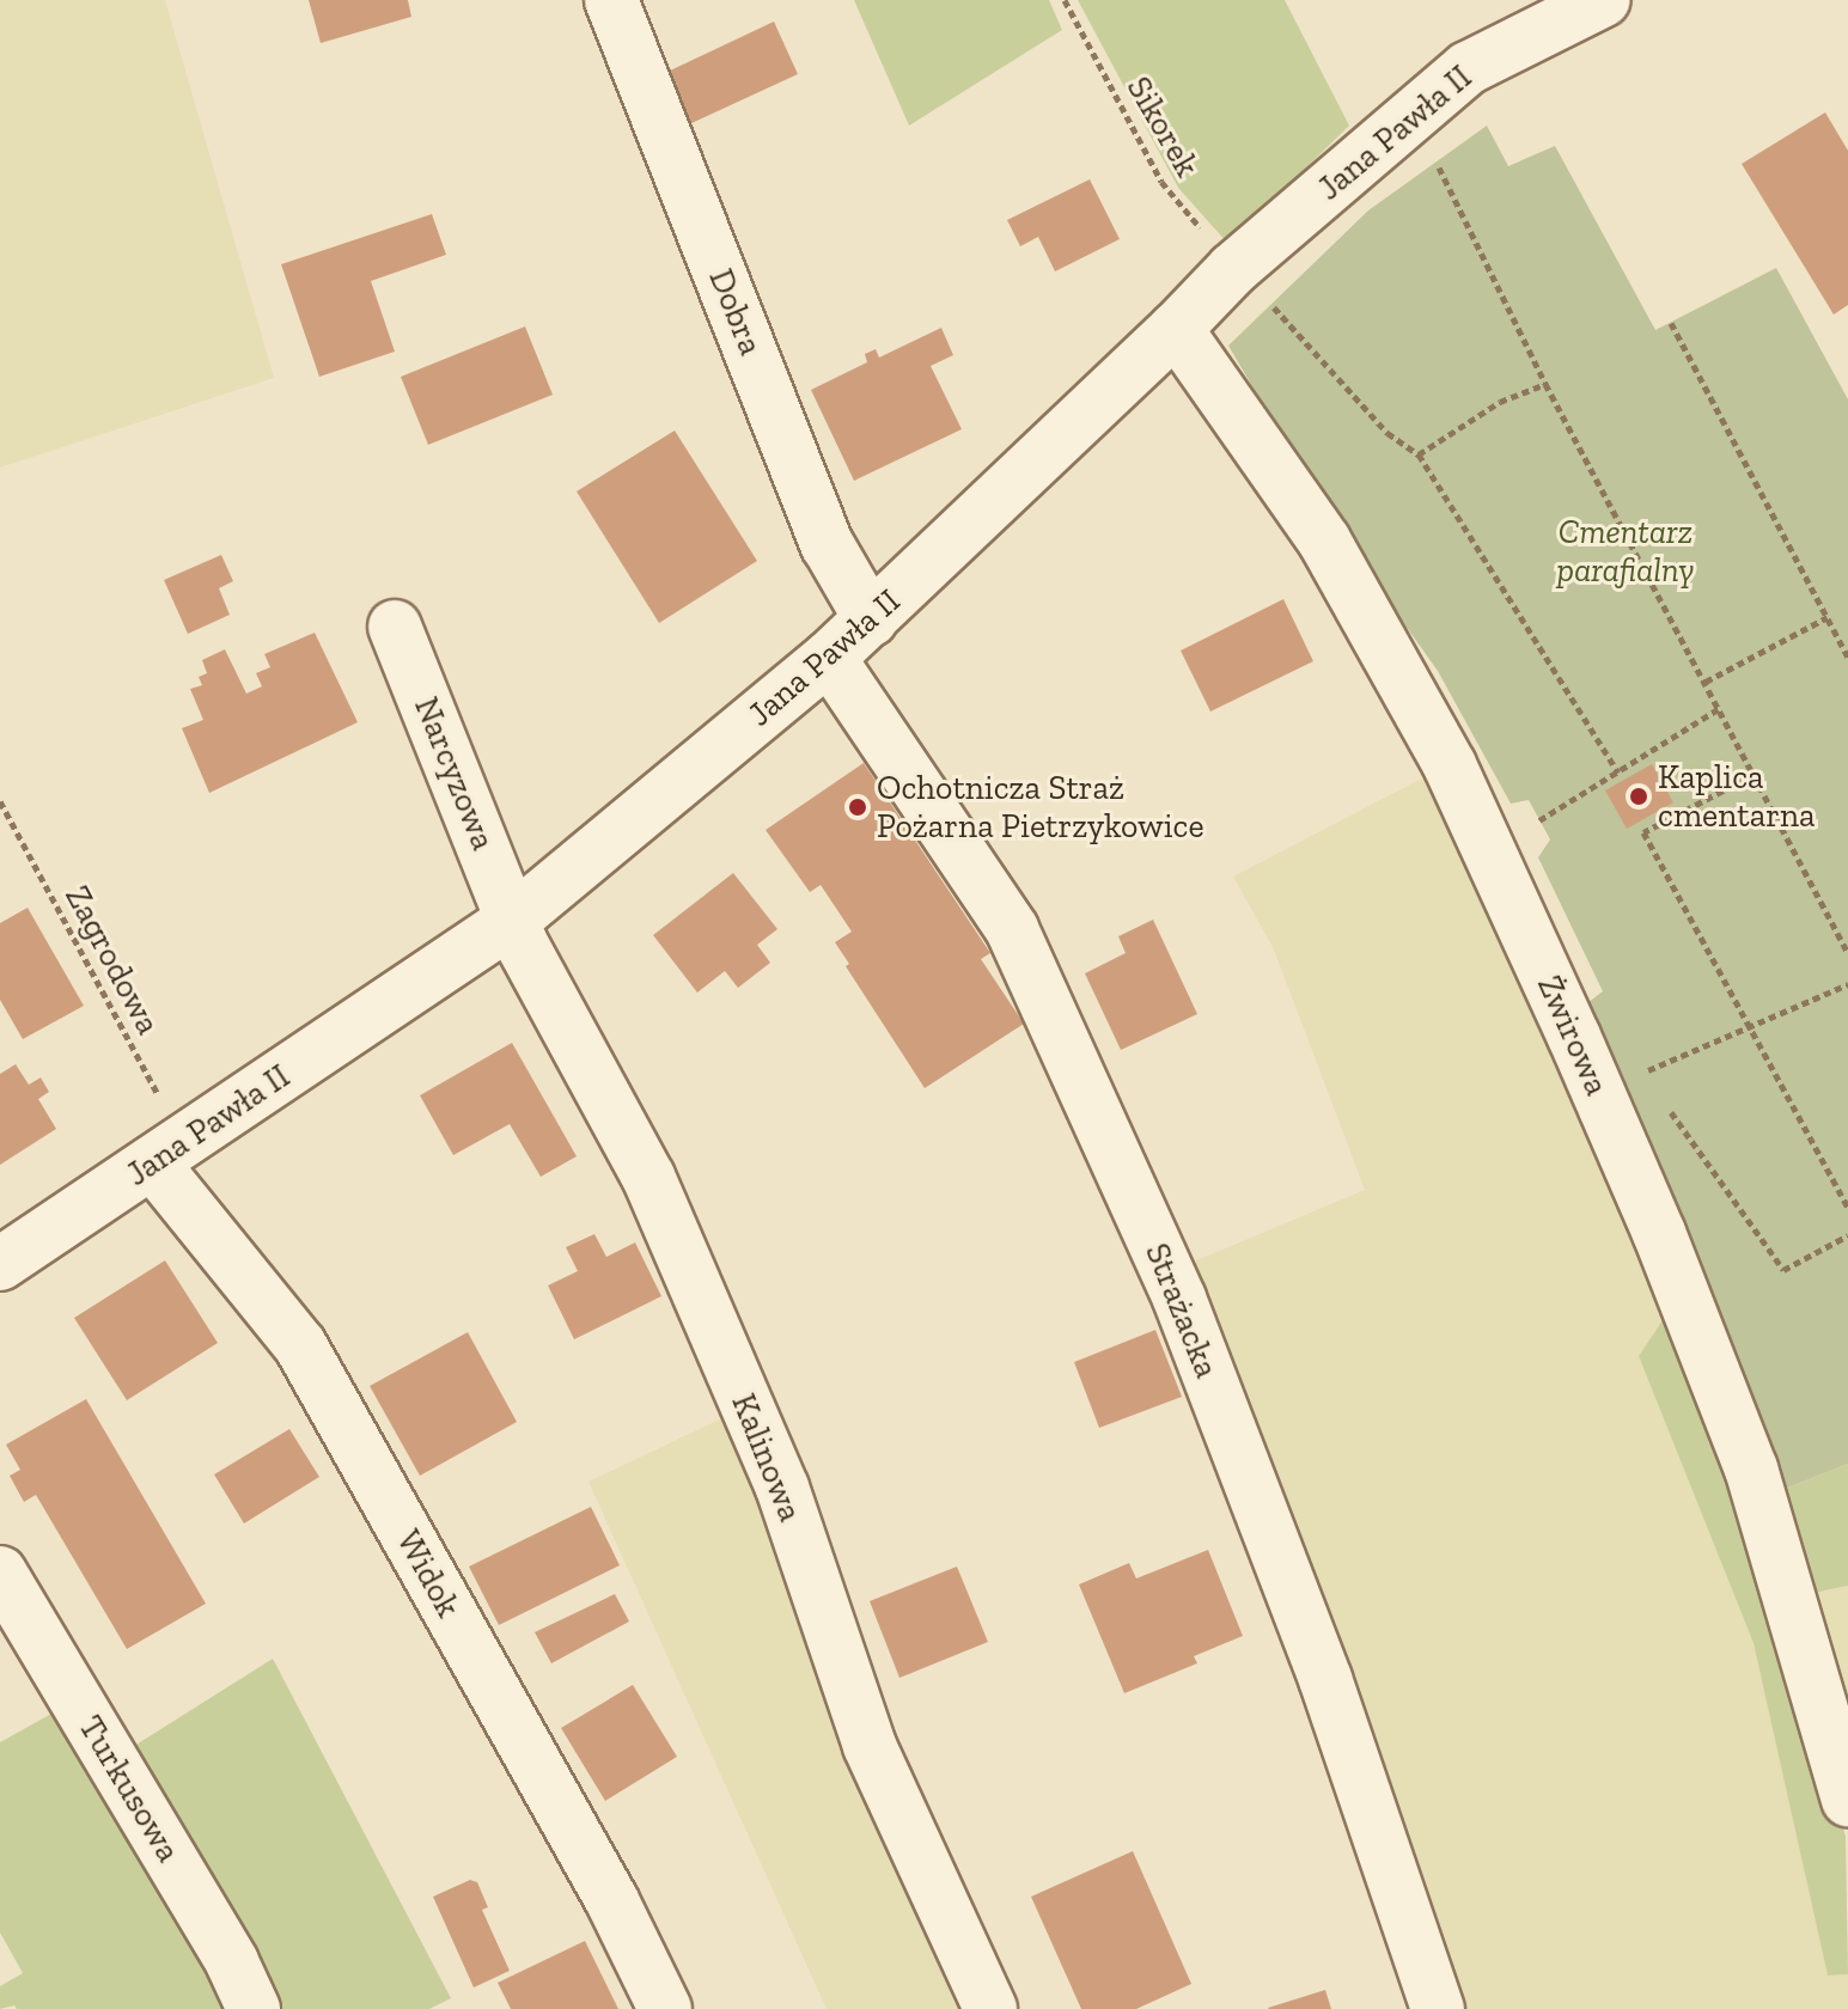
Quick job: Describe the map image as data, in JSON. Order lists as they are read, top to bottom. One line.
{"streets":{"street":["Jana Pawła II","Dobra","Narcyzowa","Żwirowa","Strażacka","Kalinowa","Widok","Turkusowa"],"path":["Sikorek","Zagrodowa"]},"crossings":[["Sikorek","Jana Pawła II"],["Jana Pawła II","Dobra"],["Jana Pawła II","Narcyzowa"],["Jana Pawła II","Zagrodowa"],["Jana Pawła II","Żwirowa"],["Jana Pawła II","Strażacka"],["Jana Pawła II","Kalinowa"],["Jana Pawła II","Widok"],["Narcyzowa","Kalinowa"],["Zagrodowa","Widok"]],"parks":["Cmentarz parafialny"],"places":["Kaplica cmentarna","Ochotnicza Straż Pożarna Pietrzykowice"]}
